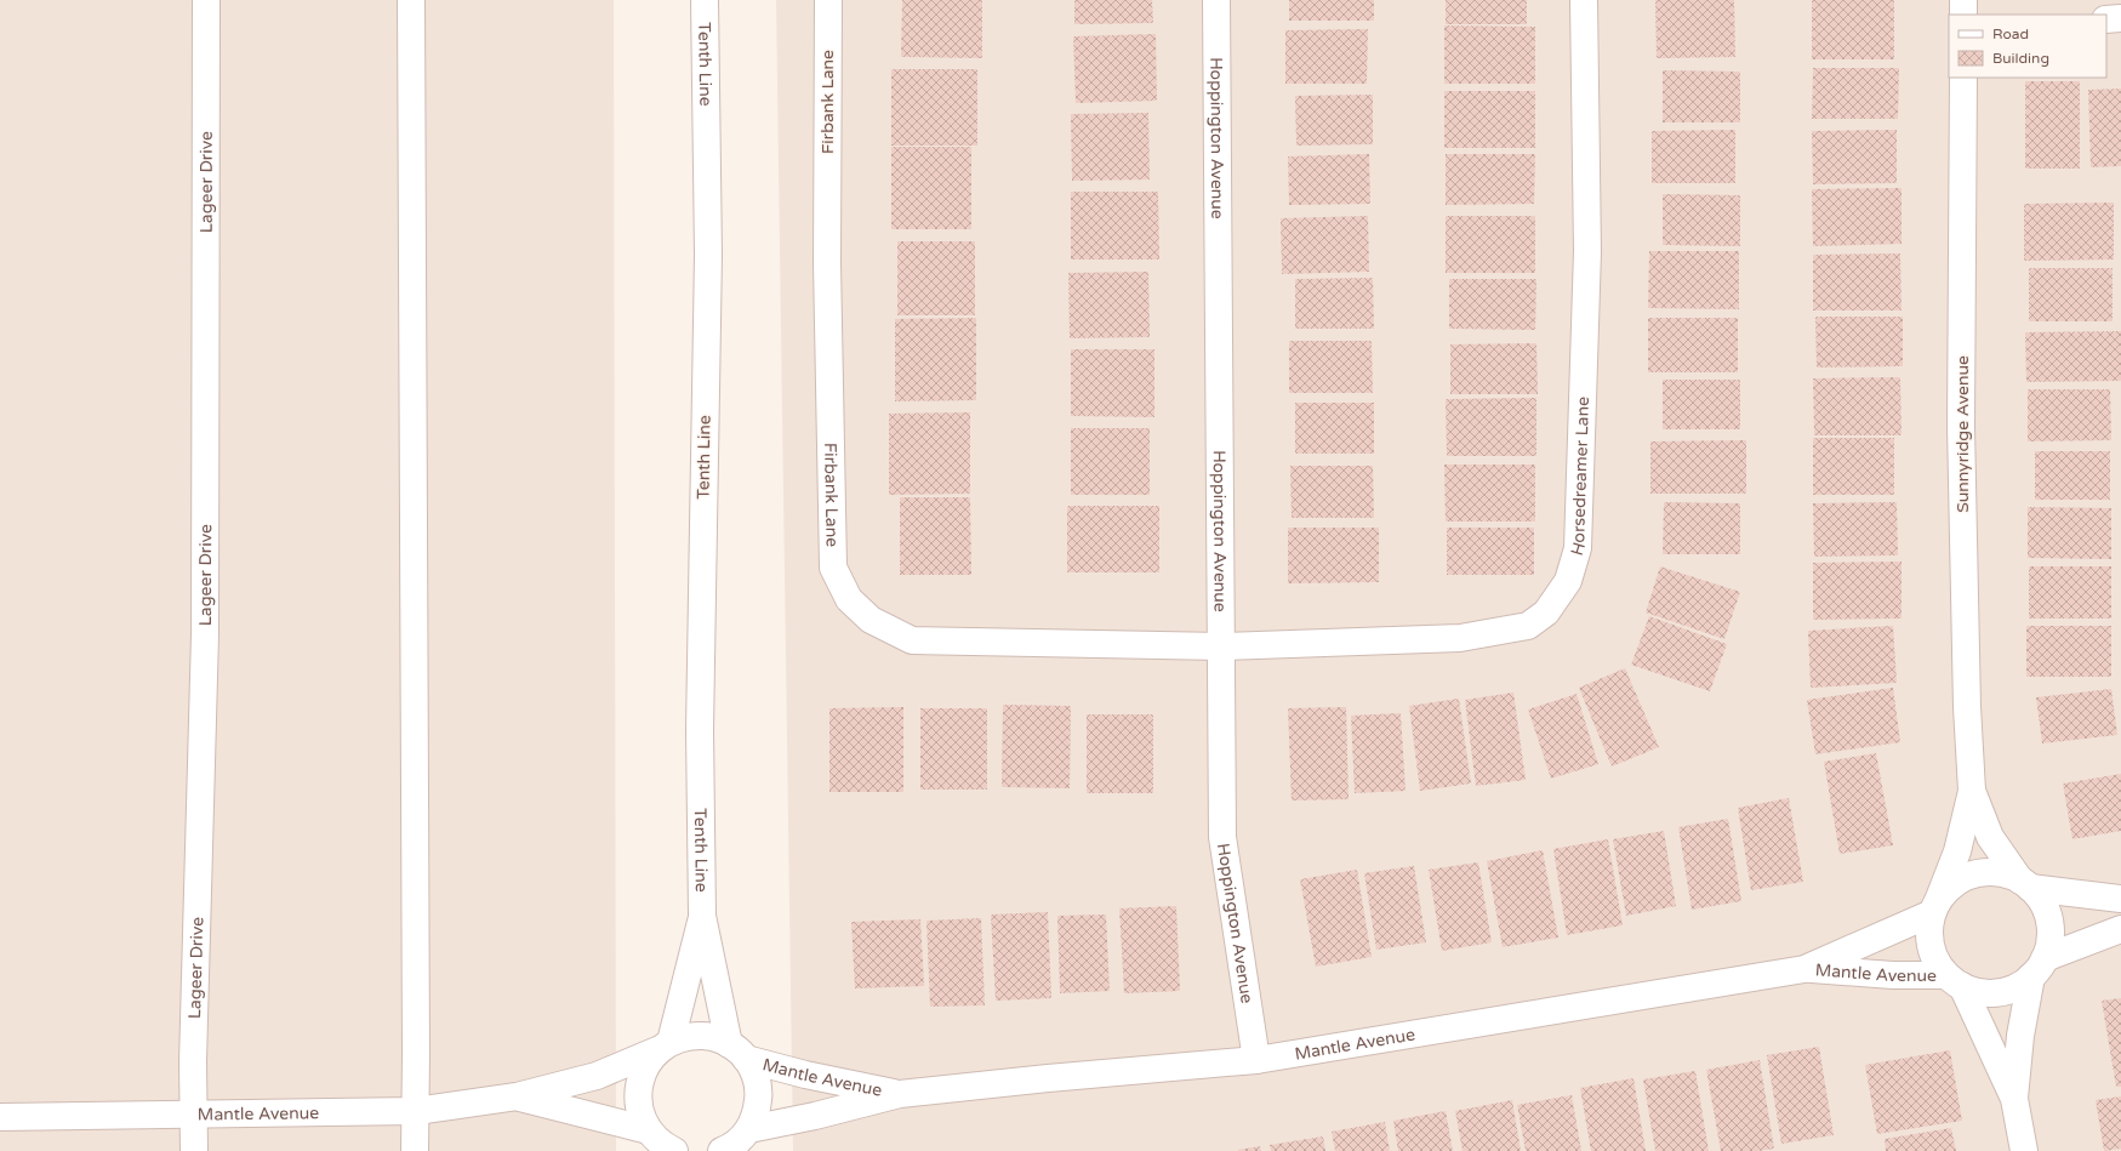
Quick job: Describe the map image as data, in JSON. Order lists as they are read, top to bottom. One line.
{"streets":{"street":["Tenth Line","Firbank Lane","Hoppington Avenue","Lageer Drive","Sunnyridge Avenue","Horsedreamer Lane","Mantle Avenue"]},"crossings":[["Tenth Line","Mantle Avenue"],["Firbank Lane","Hoppington Avenue"],["Firbank Lane","Horsedreamer Lane"],["Hoppington Avenue","Horsedreamer Lane"],["Hoppington Avenue","Mantle Avenue"],["Lageer Drive","Mantle Avenue"],["Sunnyridge Avenue","Mantle Avenue"]],"legend":["Road","Building"]}
